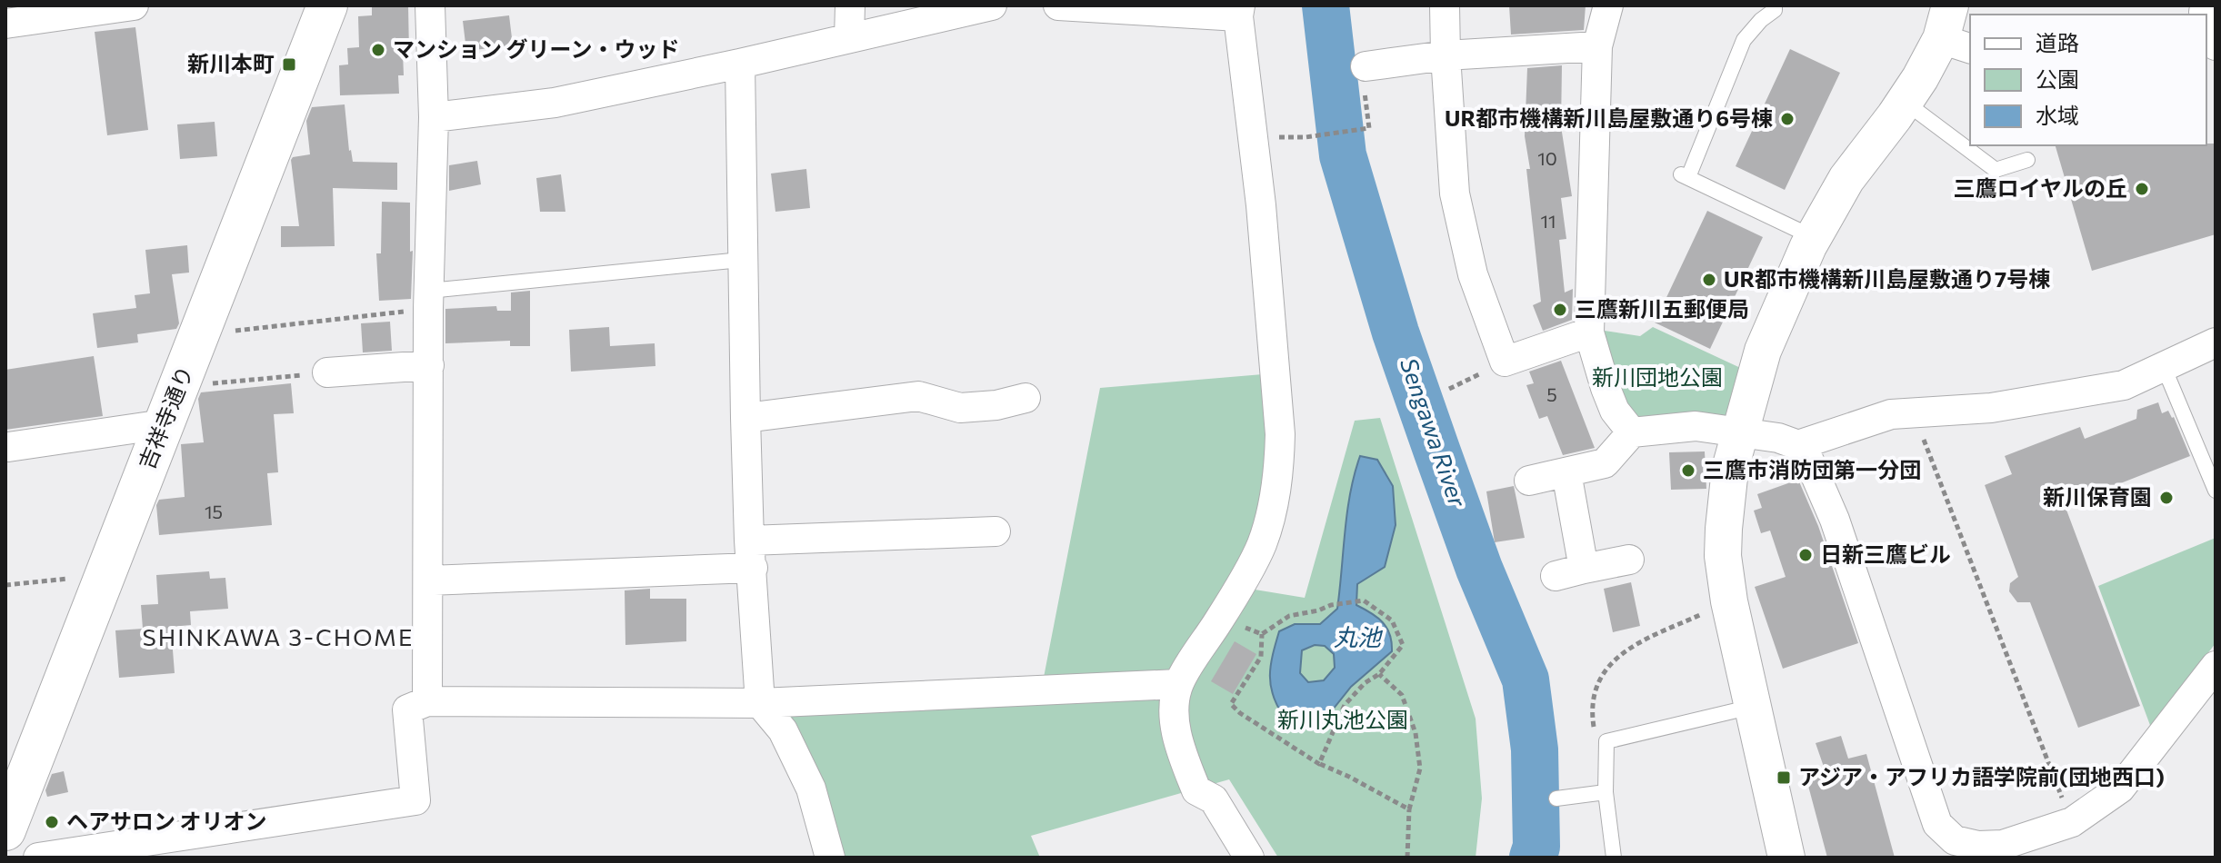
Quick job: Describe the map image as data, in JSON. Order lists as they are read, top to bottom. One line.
{"streets":{"main road":["吉祥寺通り"]},"districts":["SHINKAWA 3-CHOME"],"water":["Sengawa River","丸池"],"parks":["新川団地公園","新川丸池公園"],"places":{"other":["マンション グリーン・ウッド","UR都市機構新川島屋敷通り6号棟","三鷹ロイヤルの丘","UR都市機構新川島屋敷通り7号棟","三鷹新川五郵便局","三鷹市消防団第一分団","新川保育園","日新三鷹ビル","ヘアサロン オリオン"],"transit":["新川本町","アジア・アフリカ語学院前(団地西口)"]},"house_numbers":["10","11","5","15"],"legend":["道路","公園","水域"]}
